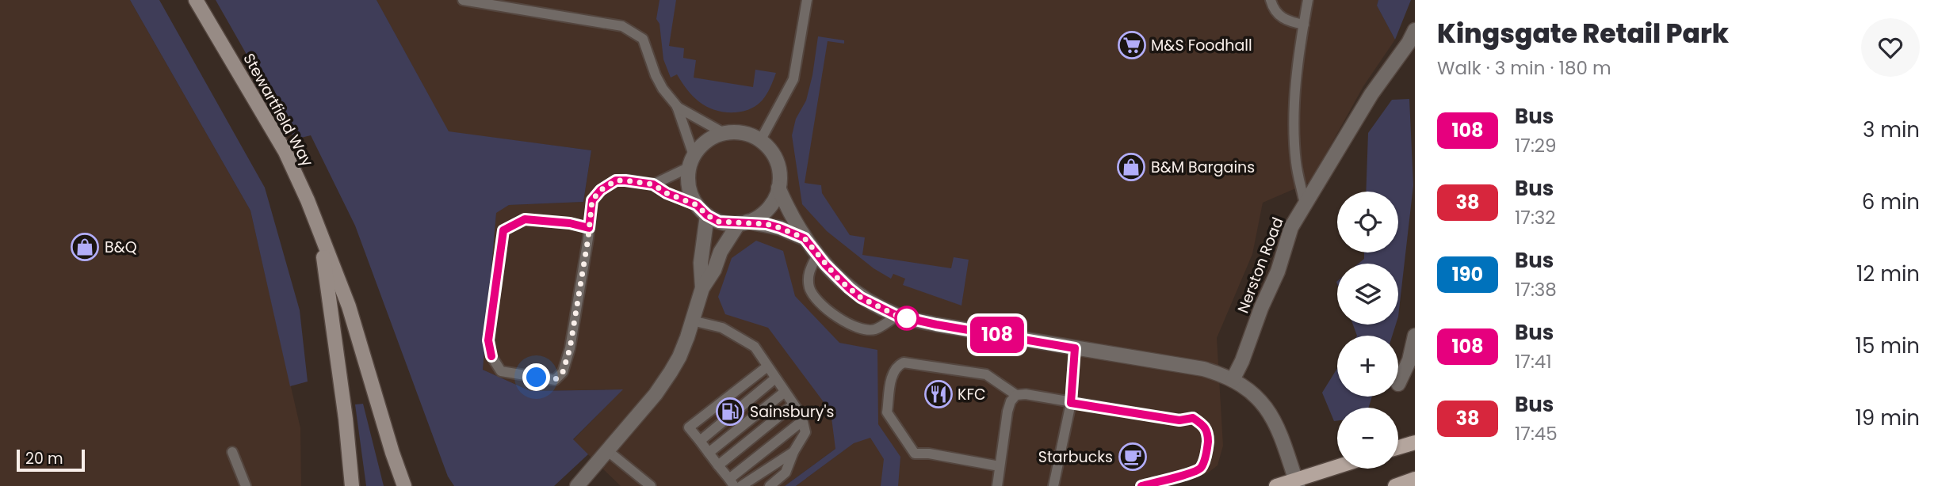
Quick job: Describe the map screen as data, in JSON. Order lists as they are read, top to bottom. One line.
{"streets":{"street":["Stewartfield Way","Nerston Road"]},"places":{"supermarket":["M&S Foodhall"],"shop":["B&M Bargains","B&Q"],"restaurant":["KFC"],"fuel station":["Sainsbury's"],"cafe":["Starbucks"]},"lines":["bus line 108"],"scale_bar":"20 m","page":{"on_map":"108","heading":["Kingsgate Retail Park","Walk · 3 min · 180 m"],"list":[{"mark":"108","name":"Bus","note":"17:29","value":"3 min"},{"mark":"38","name":"Bus","note":"17:32","value":"6 min"},{"mark":"190","name":"Bus","note":"17:38","value":"12 min"},{"mark":"108","name":"Bus","note":"17:41","value":"15 min"},{"mark":"38","name":"Bus","note":"17:45","value":"19 min"}],"map_buttons":["+","−"],"scale":"20 m"}}
